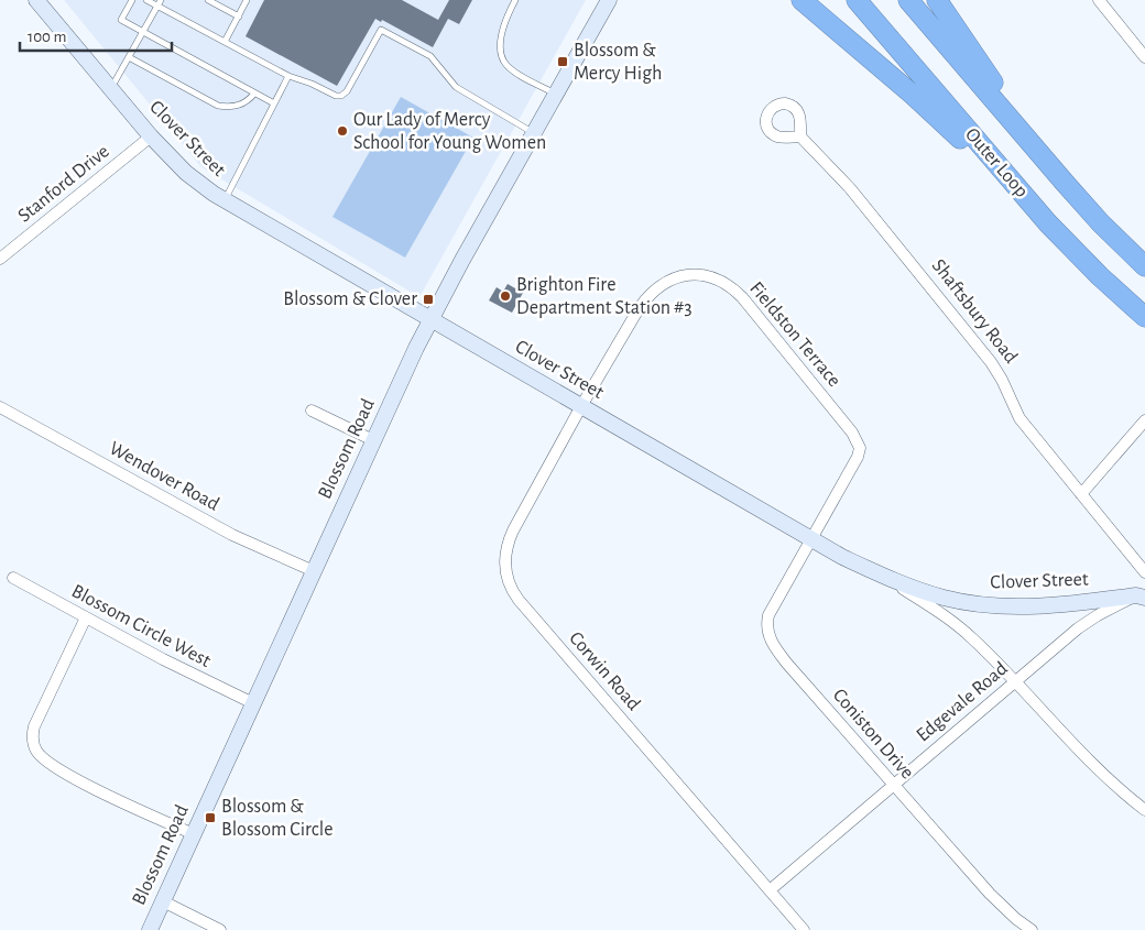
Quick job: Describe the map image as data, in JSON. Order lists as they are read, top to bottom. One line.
{"streets":{"highway":["Outer Loop"],"street":["Clover Street","Stanford Drive","Shaftsbury Road","Fieldston Terrace","Blossom Road","Wendover Road","Blossom Circle West","Corwin Road","Edgevale Road","Coniston Drive"]},"crossings":[["Clover Street","Stanford Drive"],["Clover Street","Fieldston Terrace"],["Clover Street","Blossom Road"],["Clover Street","Corwin Road"],["Clover Street","Edgevale Road"],["Clover Street","Coniston Drive"],["Fieldston Terrace","Corwin Road"],["Fieldston Terrace","Coniston Drive"],["Blossom Road","Wendover Road"],["Blossom Road","Blossom Circle West"],["Corwin Road","Edgevale Road"],["Edgevale Road","Coniston Drive"]],"places":{"transit":["Blossom & Mercy High","Blossom & Clover","Blossom & Blossom Circle"],"other":["Our Lady of Mercy School for Young Women","Brighton Fire Department Station #3"]},"scale_bar":"100 m"}
